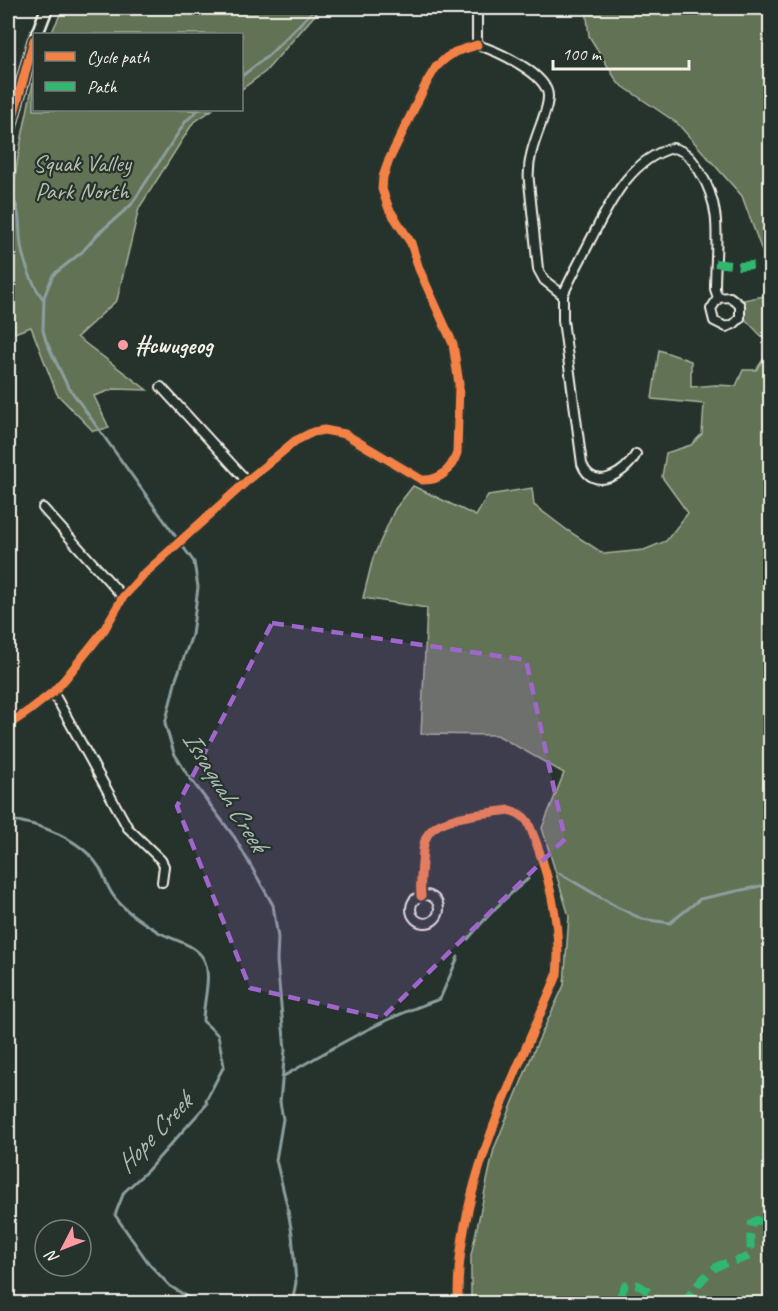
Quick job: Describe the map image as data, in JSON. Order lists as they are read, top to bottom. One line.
{"water":["Issaquah Creek","Hope Creek"],"parks":["Squak Valley Park North"],"places":["#cwugeog"],"legend":["Cycle path","Path"],"scale_bar":"100 m","north":"bottom left"}
